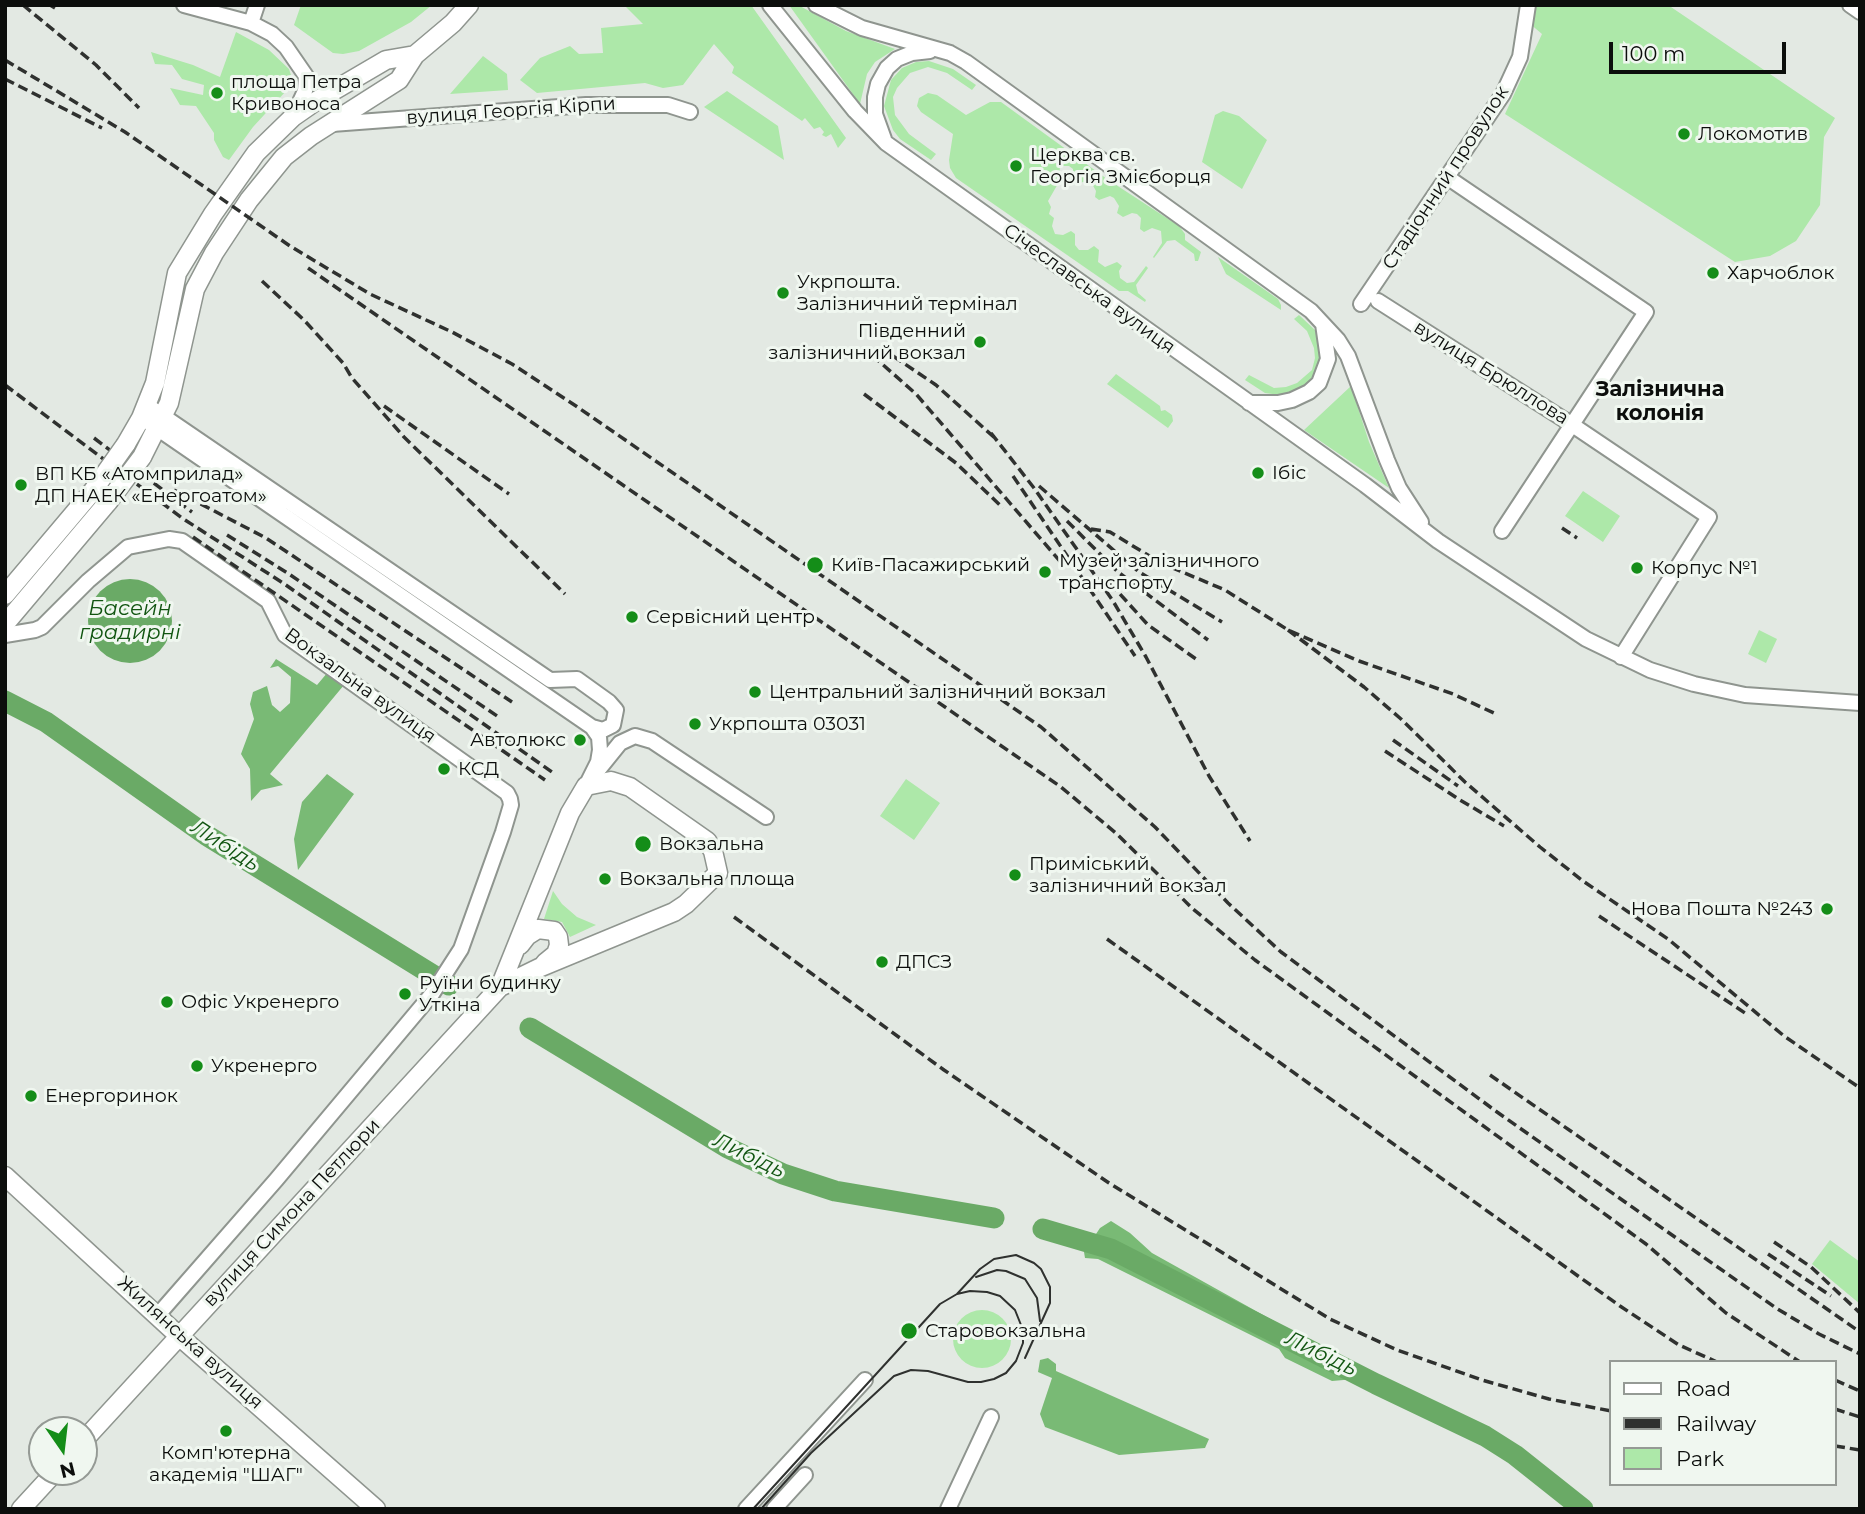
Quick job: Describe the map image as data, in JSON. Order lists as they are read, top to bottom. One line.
{"streets":{"main road":["вулиця Симона Петлюри","Жилянська вулиця"],"street":["вулиця Георгія Кірпи","Стадіонний провулок","Січеславська вулиця","вулиця Брюллова","Вокзальна вулиця"]},"crossings":[["Вокзальна вулиця","вулиця Симона Петлюри"],["вулиця Симона Петлюри","Жилянська вулиця"]],"districts":["Залізнична колонія"],"water":["Басейн градирні","Либідь"],"places":["площа Петра Кривоноса","Локомотив","Церква св. Георгія Змієборця","Харчоблок","Укрпошта. Залізничний термінал","Південний залізничний вокзал","Ібіс","ВП КБ «Атомприлад» ДП НАЕК «Енергоатом»","Київ-Пасажирський","Корпус №1","Музей залізничного транспорту","Сервісний центр","Центральний залізничний вокзал","Укрпошта 03031","Автолюкс","КСД","Вокзальна","Приміський залізничний вокзал","Вокзальна площа","Нова Пошта №243","ДПСЗ","Руїни будинку Уткіна","Офіс Укренерго","Укренерго","Енергоринок","Старовокзальна","Комп'ютерна академія \"ШАГ\""],"legend":["Road","Railway","Park"],"scale_bar":"100 m","north":"bottom"}
